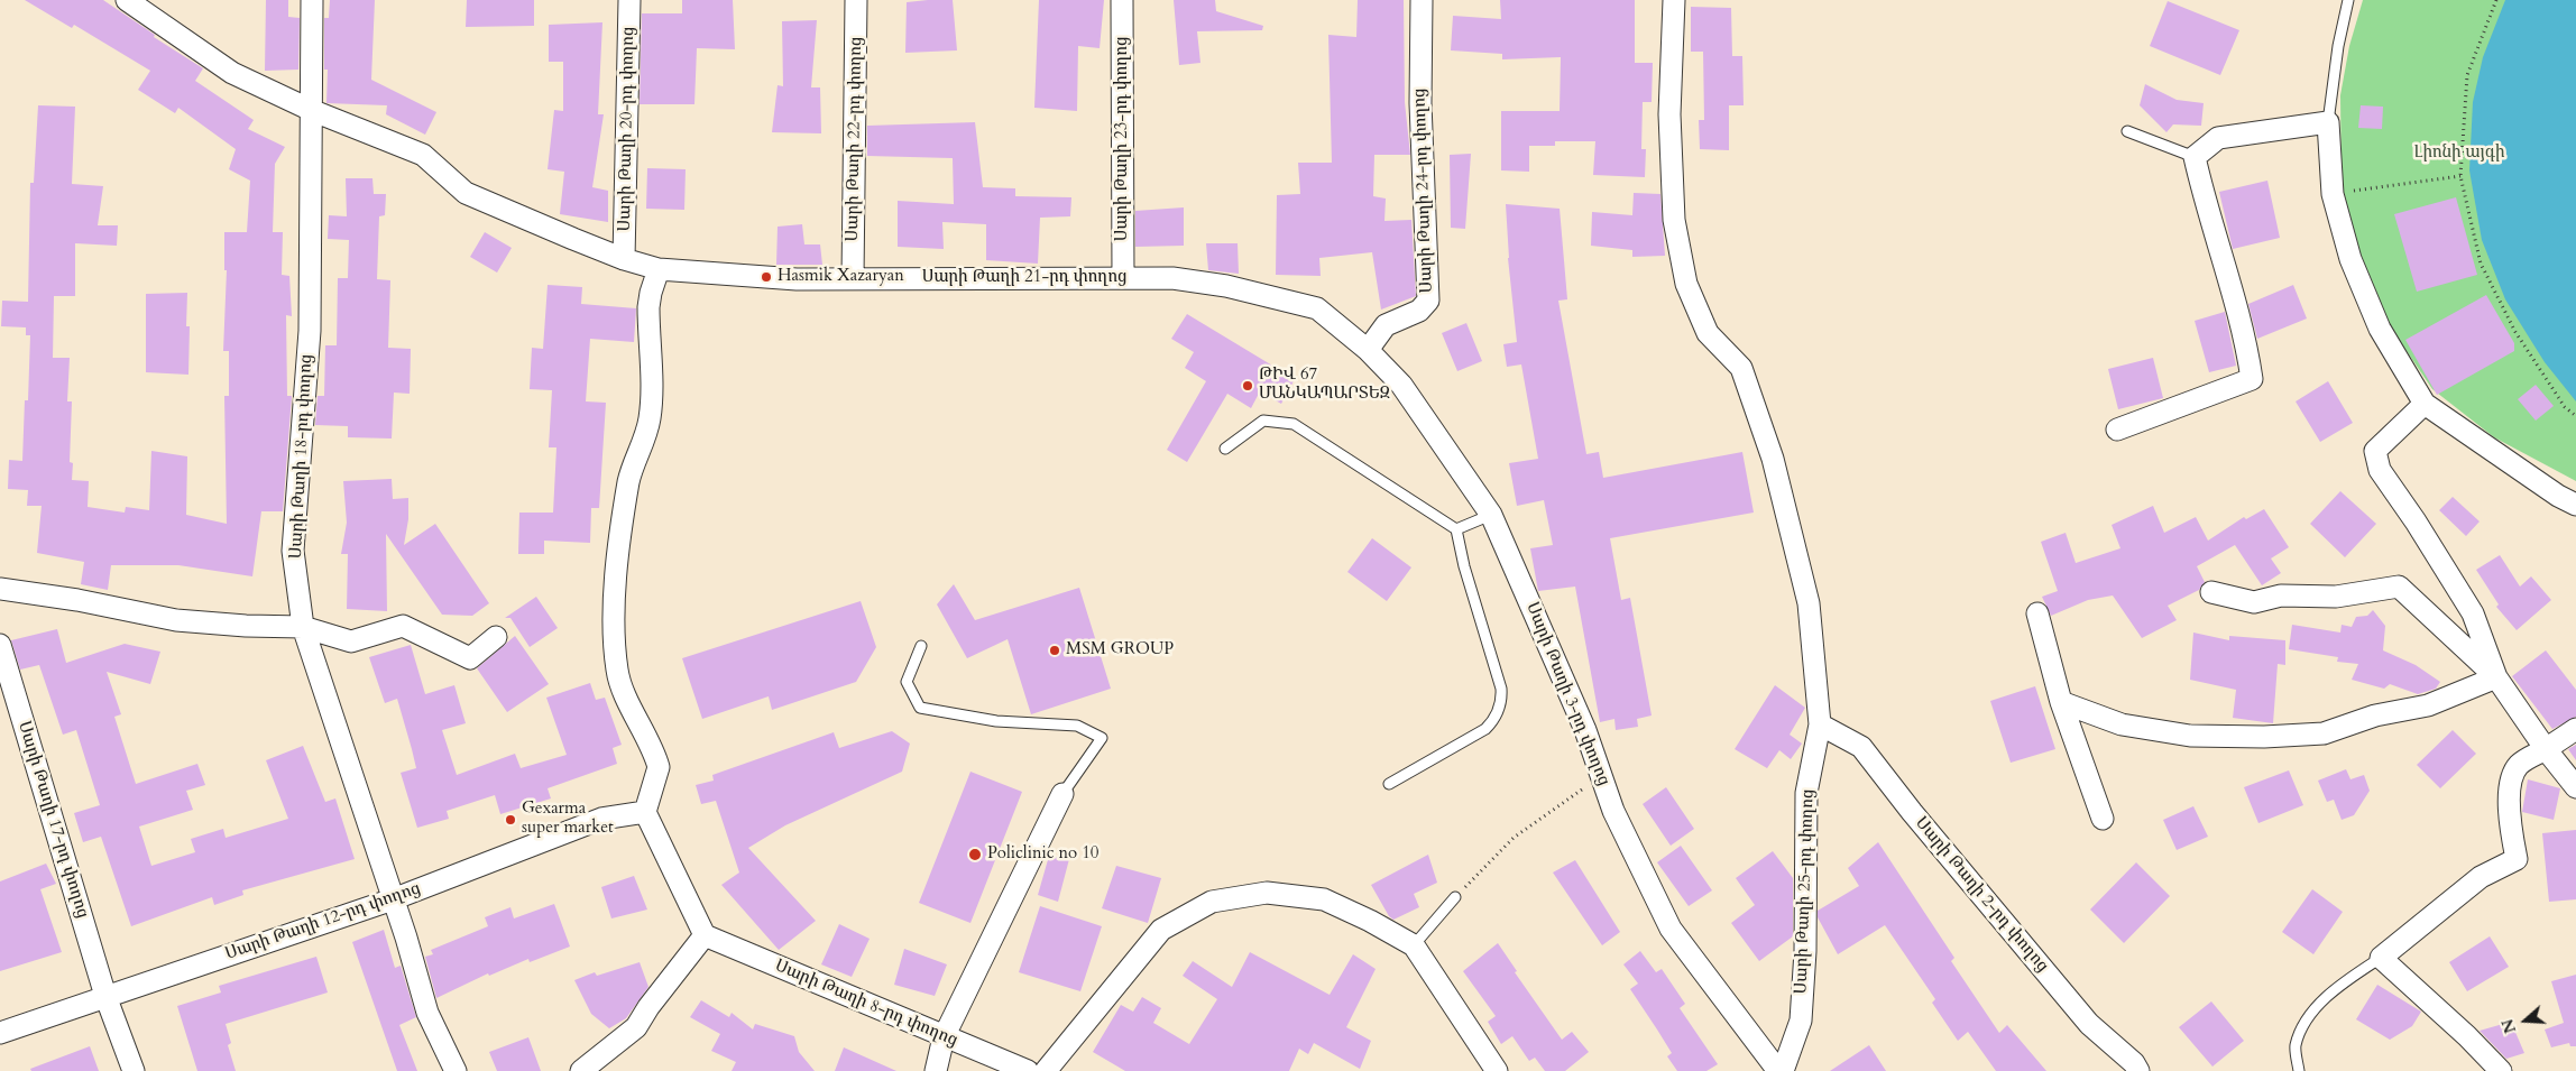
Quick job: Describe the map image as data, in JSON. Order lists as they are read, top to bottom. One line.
{"streets":{"street":["Սարի Թաղի 20-րդ փողոց","Սարի Թաղի 22-րդ փողոց","Սարի Թաղի 23-րդ փողոց","Սարի Թաղի 24-րդ փողոց","Սարի Թաղի 21-րդ փողոց","Սարի Թաղի 18-րդ փողոց","Սարի Թաղի 3-րդ փողոց","Սարի Թաղի 17-րդ փողոց","Սարի Թաղի 25-րդ փողոց","Սարի Թաղի 2-րդ փողոց","Սարի Թաղի 12-րդ փողոց","Սարի Թաղի 8-րդ փողոց"]},"crossings":[["Սարի Թաղի 20-րդ փողոց","Սարի Թաղի 21-րդ փողոց"],["Սարի Թաղի 22-րդ փողոց","Սարի Թաղի 21-րդ փողոց"],["Սարի Թաղի 23-րդ փողոց","Սարի Թաղի 21-րդ փողոց"],["Սարի Թաղի 24-րդ փողոց","Սարի Թաղի 21-րդ փողոց"],["Սարի Թաղի 24-րդ փողոց","Սարի Թաղի 3-րդ փողոց"],["Սարի Թաղի 21-րդ փողոց","Սարի Թաղի 18-րդ փողոց"],["Սարի Թաղի 21-րդ փողոց","Սարի Թաղի 3-րդ փողոց"],["Սարի Թաղի 18-րդ փողոց","Սարի Թաղի 12-րդ փողոց"],["Սարի Թաղի 17-րդ փողոց","Սարի Թաղի 12-րդ փողոց"],["Սարի Թաղի 25-րդ փողոց","Սարի Թաղի 2-րդ փողոց"]],"parks":["Լիոնի այգի"],"places":["Hasmik Xazaryan","ԹԻՎ 67 ՄԱՆԿԱՊԱՐՏԵԶ","MSM GROUP","Gexarma super market","Policlinic no 10"],"north":"left"}
